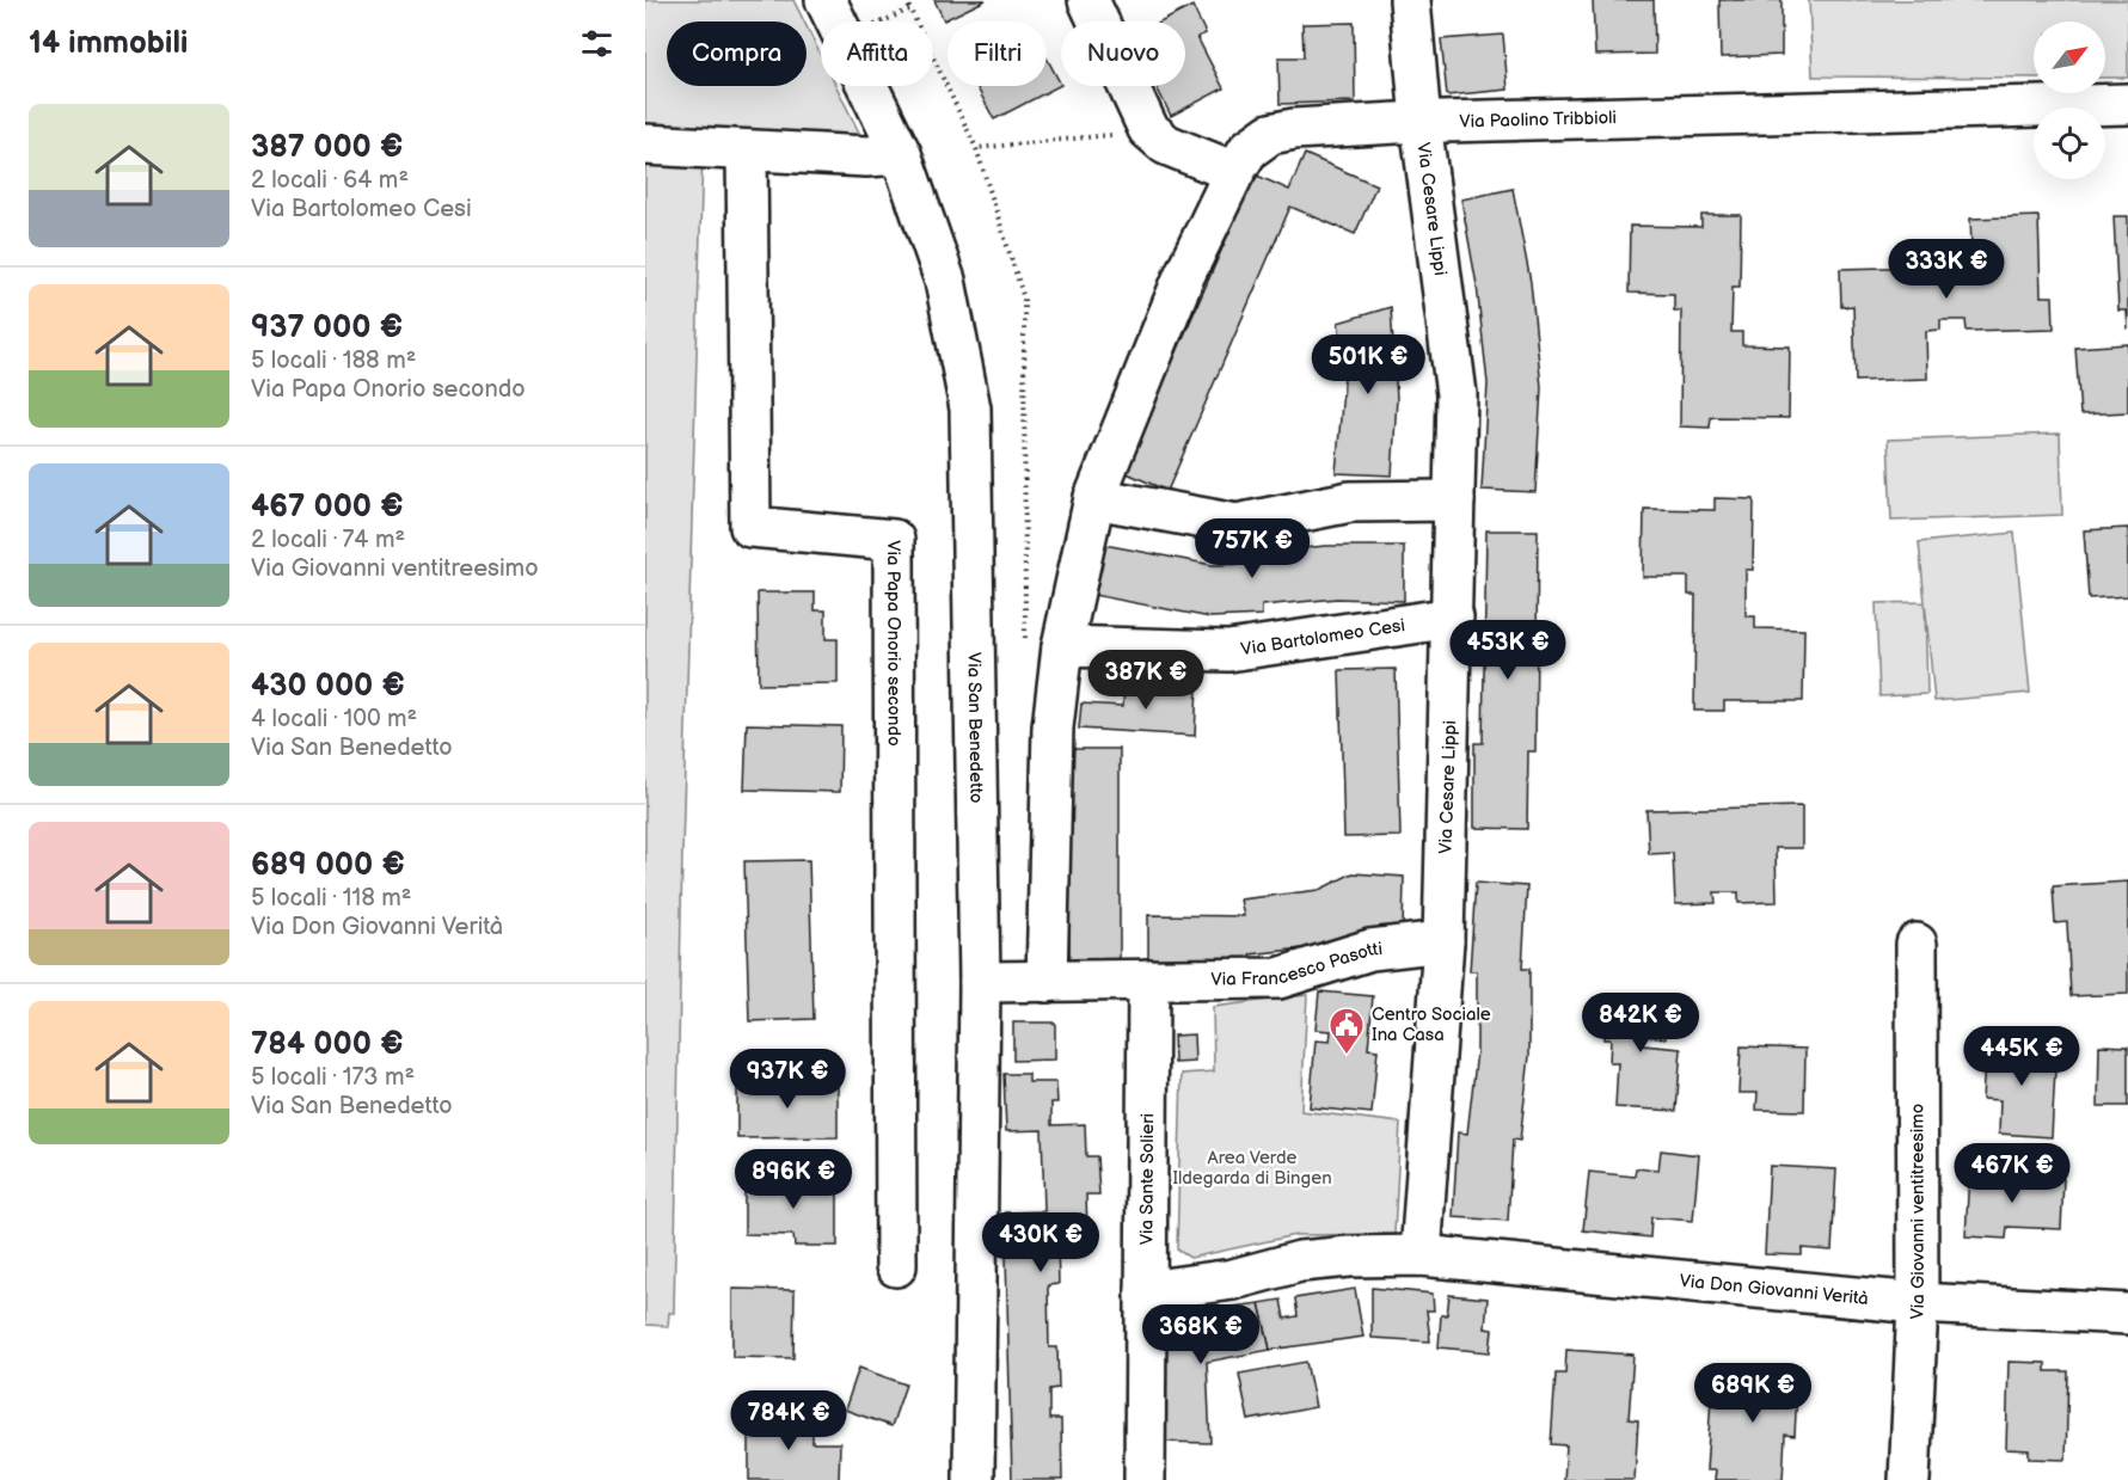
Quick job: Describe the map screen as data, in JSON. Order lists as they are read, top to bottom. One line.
{"streets":{"street":["Via Paolino Tribbioli","Via Cesare Lippi","Via Bartolomeo Cesi","Via Papa Onorio secondo","Via San Benedetto","Via Francesco Pasotti","Via Sante Solieri","Via Giovanni ventitreesimo","Via Don Giovanni Verità"]},"crossings":[["Via Paolino Tribbioli","Via Cesare Lippi"],["Via Cesare Lippi","Via Bartolomeo Cesi"],["Via Cesare Lippi","Via Francesco Pasotti"],["Via Cesare Lippi","Via Don Giovanni Verità"],["Via Francesco Pasotti","Via Sante Solieri"],["Via Giovanni ventitreesimo","Via Don Giovanni Verità"]],"parks":["Area Verde Ildegarda di Bingen"],"places":{"public building":["Centro Sociale Ina Casa"]},"north":"top right","page":{"heading":"14 immobili","chip":["Compra","Affitta","Filtri","Nuovo"],"list":[{"name":"387 000 €","note":"2 locali · 64 m² · Via Bartolomeo Cesi"},{"name":"937 000 €","note":"5 locali · 188 m² · Via Papa Onorio secondo"},{"name":"467 000 €","note":"2 locali · 74 m² · Via Giovanni ventitreesimo"},{"name":"430 000 €","note":"4 locali · 100 m² · Via San Benedetto"},{"name":"689 000 €","note":"5 locali · 118 m² · Via Don Giovanni Verità"},{"name":"784 000 €","note":"5 locali · 173 m² · Via San Benedetto"}],"price":["333K €","501K €","757K €","453K €","387K €","842K €","445K €","937K €","467K €","896K €","430K €","368K €","689K €","784K €"]}}
